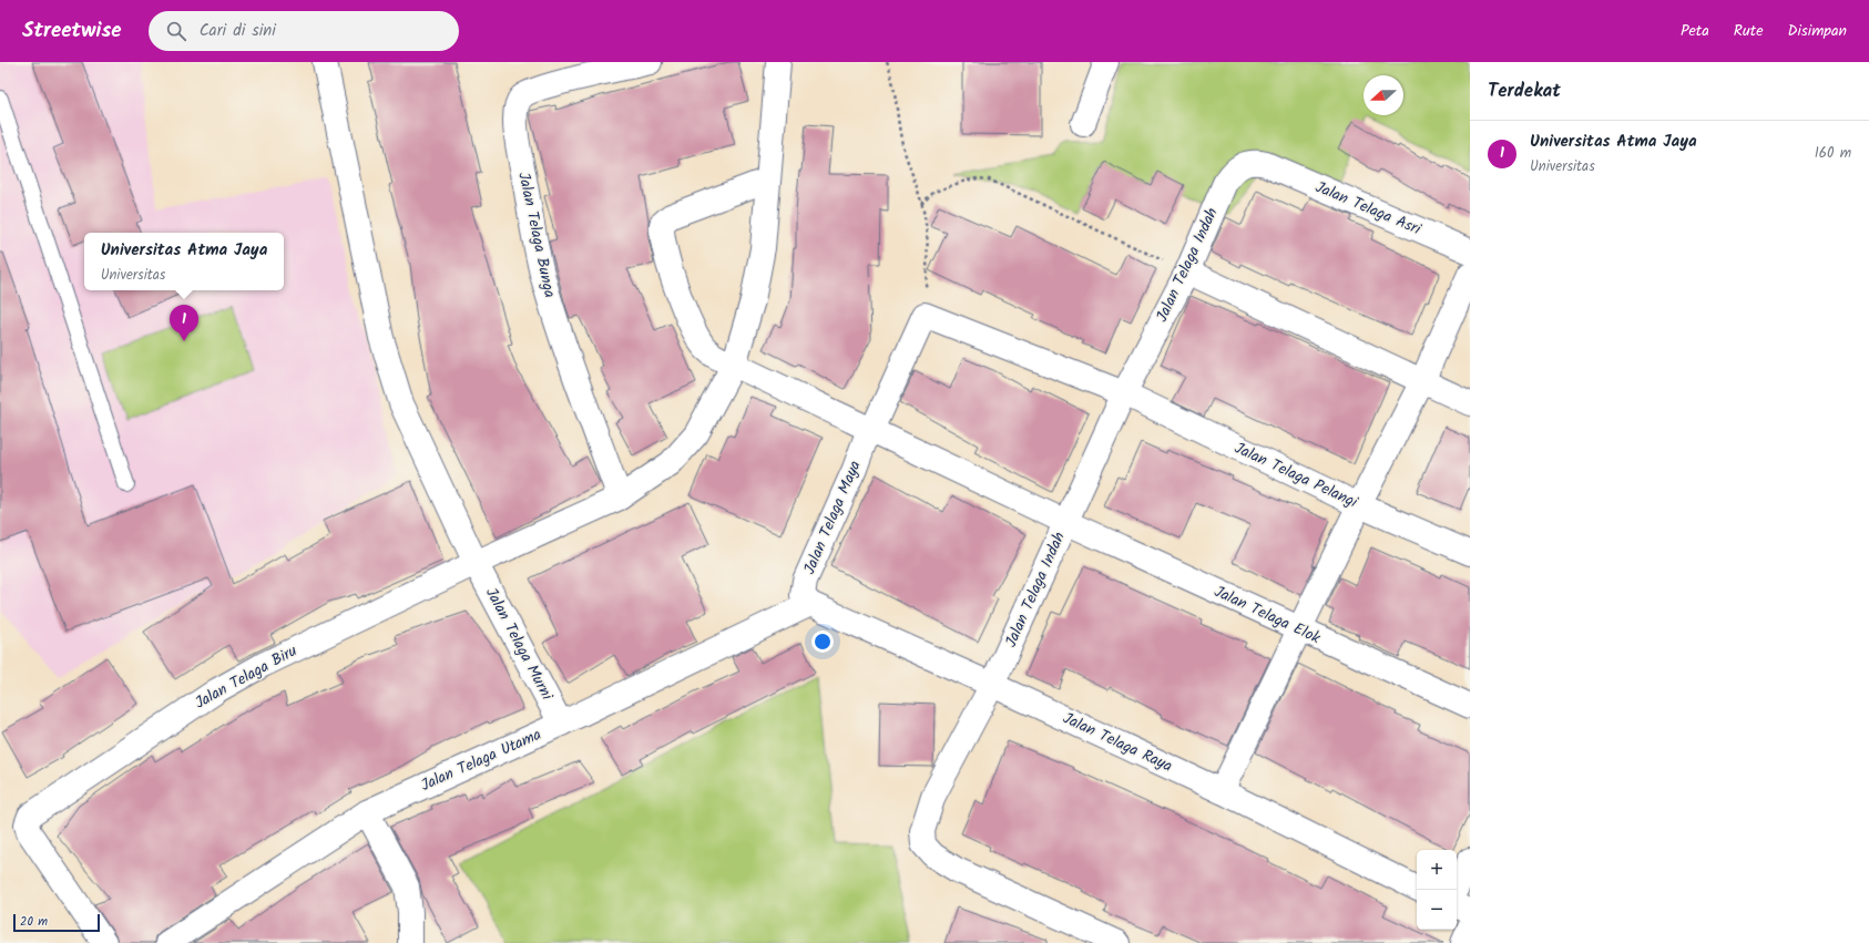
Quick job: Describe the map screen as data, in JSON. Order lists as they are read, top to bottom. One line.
{"streets":{"street":["Jalan Telaga Asri","Jalan Telaga Bunga","Jalan Telaga Indah","Jalan Telaga Pelangi","Jalan Telaga Maya","Jalan Telaga Elok","Jalan Telaga Murni","Jalan Telaga Biru","Jalan Telaga Raya","Jalan Telaga Utama"]},"crossings":[["Jalan Telaga Asri","Jalan Telaga Indah"],["Jalan Telaga Bunga","Jalan Telaga Biru"],["Jalan Telaga Indah","Jalan Telaga Pelangi"],["Jalan Telaga Indah","Jalan Telaga Elok"],["Jalan Telaga Indah","Jalan Telaga Raya"],["Jalan Telaga Pelangi","Jalan Telaga Maya"],["Jalan Telaga Maya","Jalan Telaga Elok"],["Jalan Telaga Maya","Jalan Telaga Raya"],["Jalan Telaga Maya","Jalan Telaga Utama"],["Jalan Telaga Elok","Jalan Telaga Biru"],["Jalan Telaga Murni","Jalan Telaga Biru"],["Jalan Telaga Murni","Jalan Telaga Utama"],["Jalan Telaga Raya","Jalan Telaga Utama"]],"scale_bar":"20 m","north":"left","page":{"header":"Streetwise","search":"Cari di sini","nav":["Peta","Rute","Disimpan"],"heading":"Terdekat","list":[{"mark":"1","name":"Universitas Atma Jaya","note":"Universitas","value":"160 m"}],"popup":["Universitas Atma Jaya","Universitas"],"pins":"1","map_buttons":["+","−"],"scale":"20 m"}}
